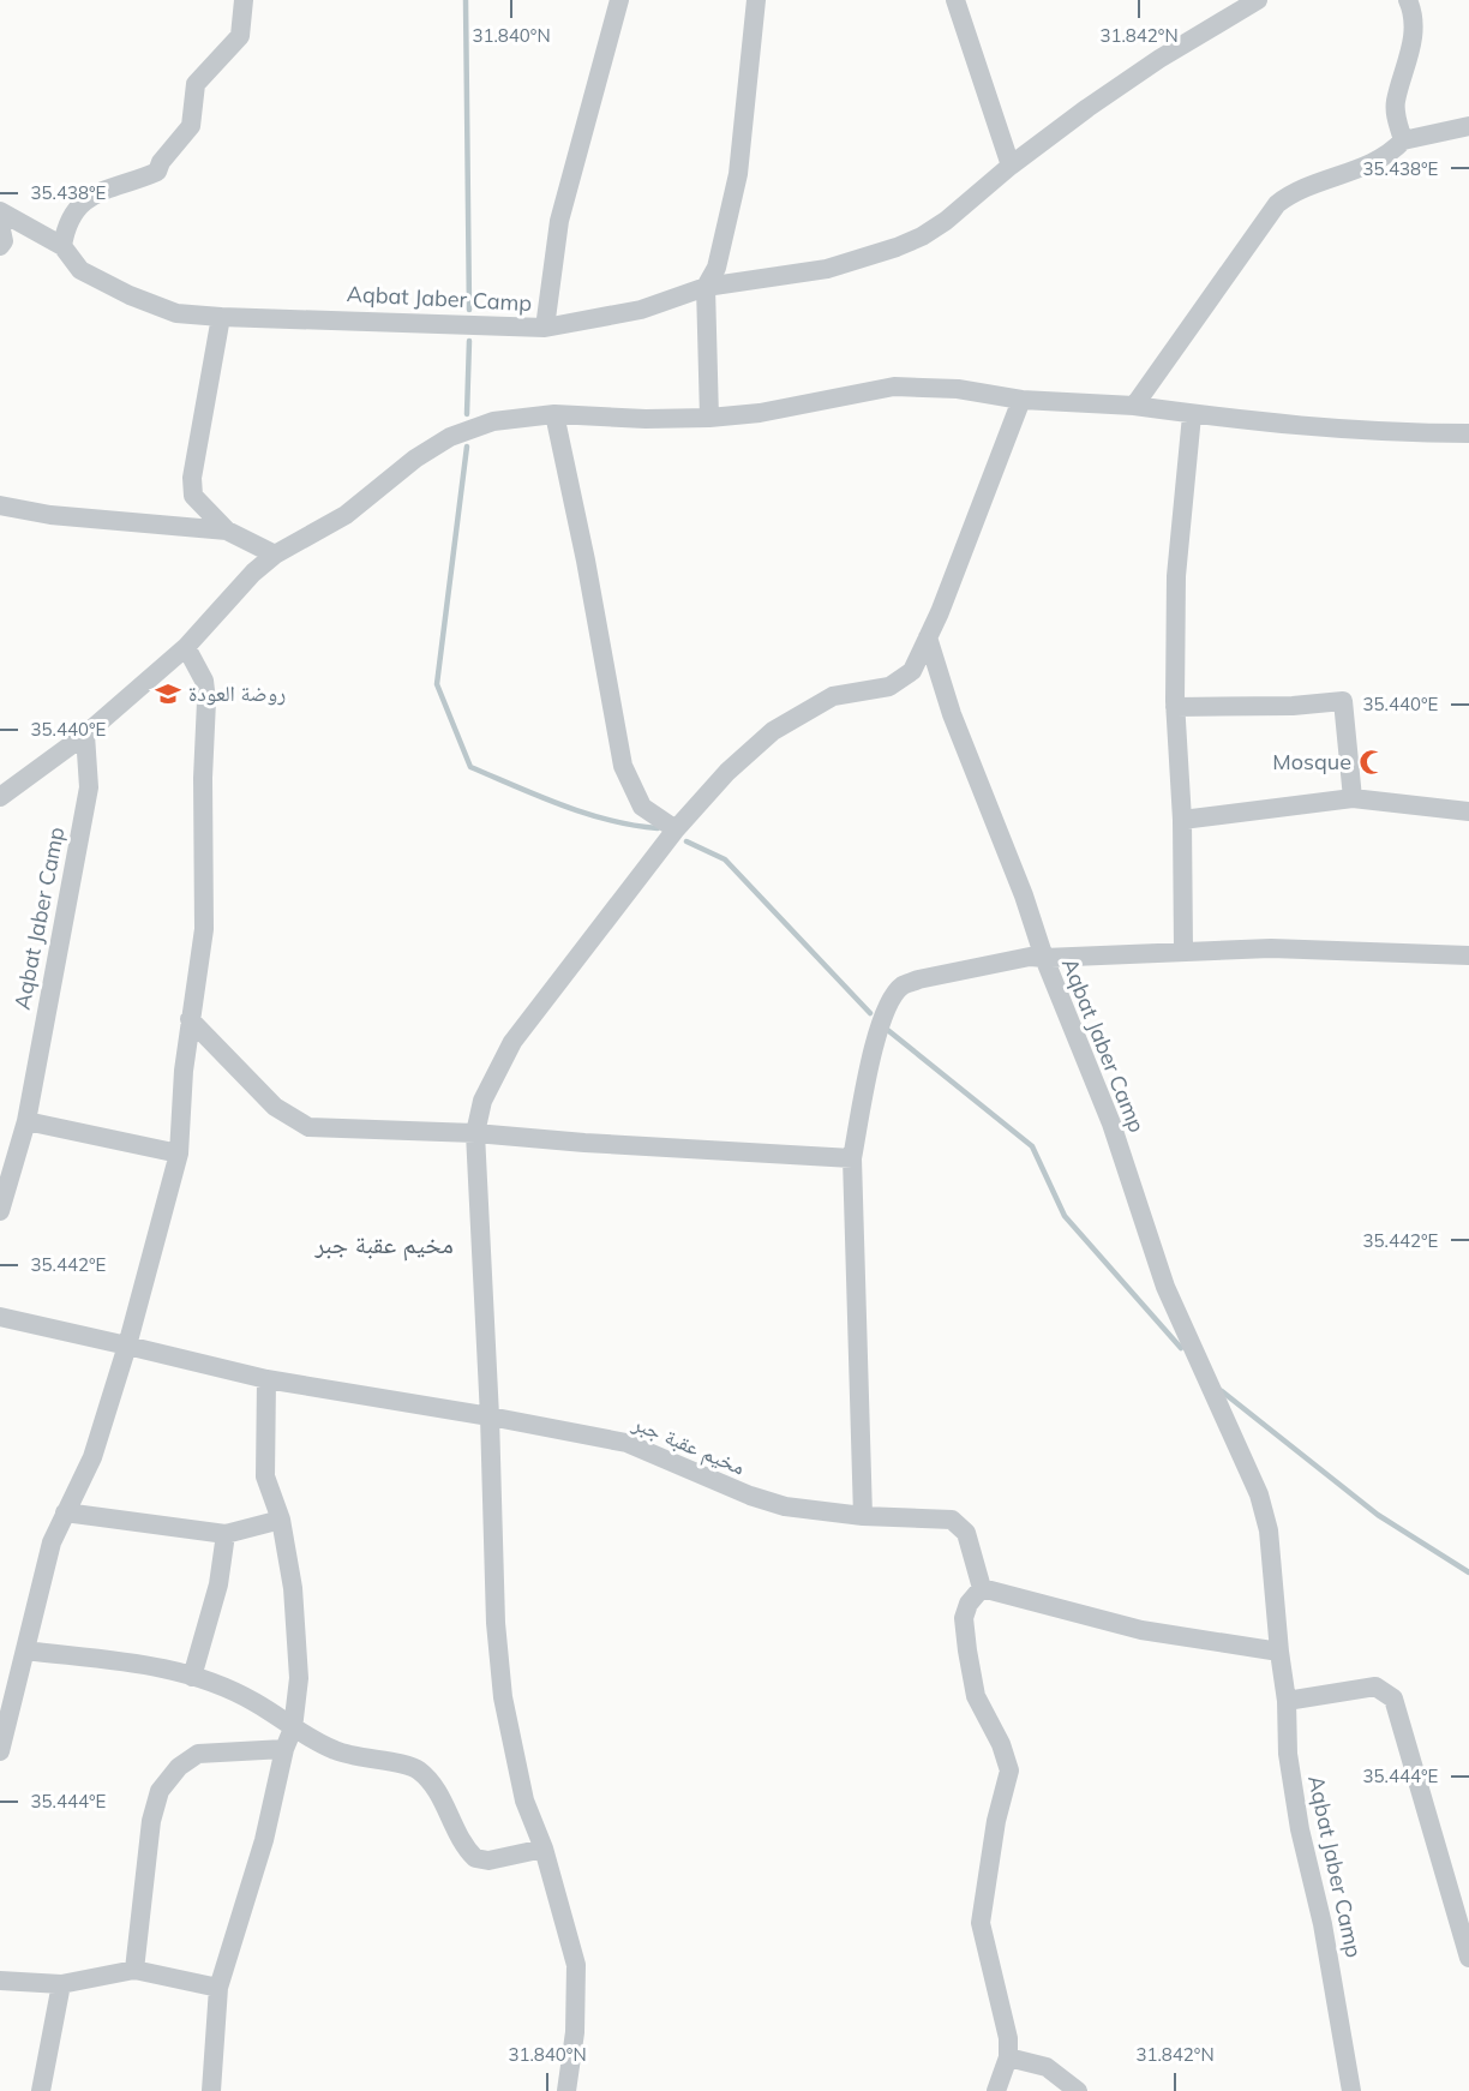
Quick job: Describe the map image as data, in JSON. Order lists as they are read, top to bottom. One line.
{"streets":{"street":["Aqbat Jaber Camp","مخيم عقبة جبر"]},"districts":["مخيم عقبة جبر"],"places":{"school or university":["روضة العودة"],"mosque":["Mosque"]},"coordinates":["31.840°N","31.842°N","35.438°E","35.440°E","35.442°E","35.444°E"]}
